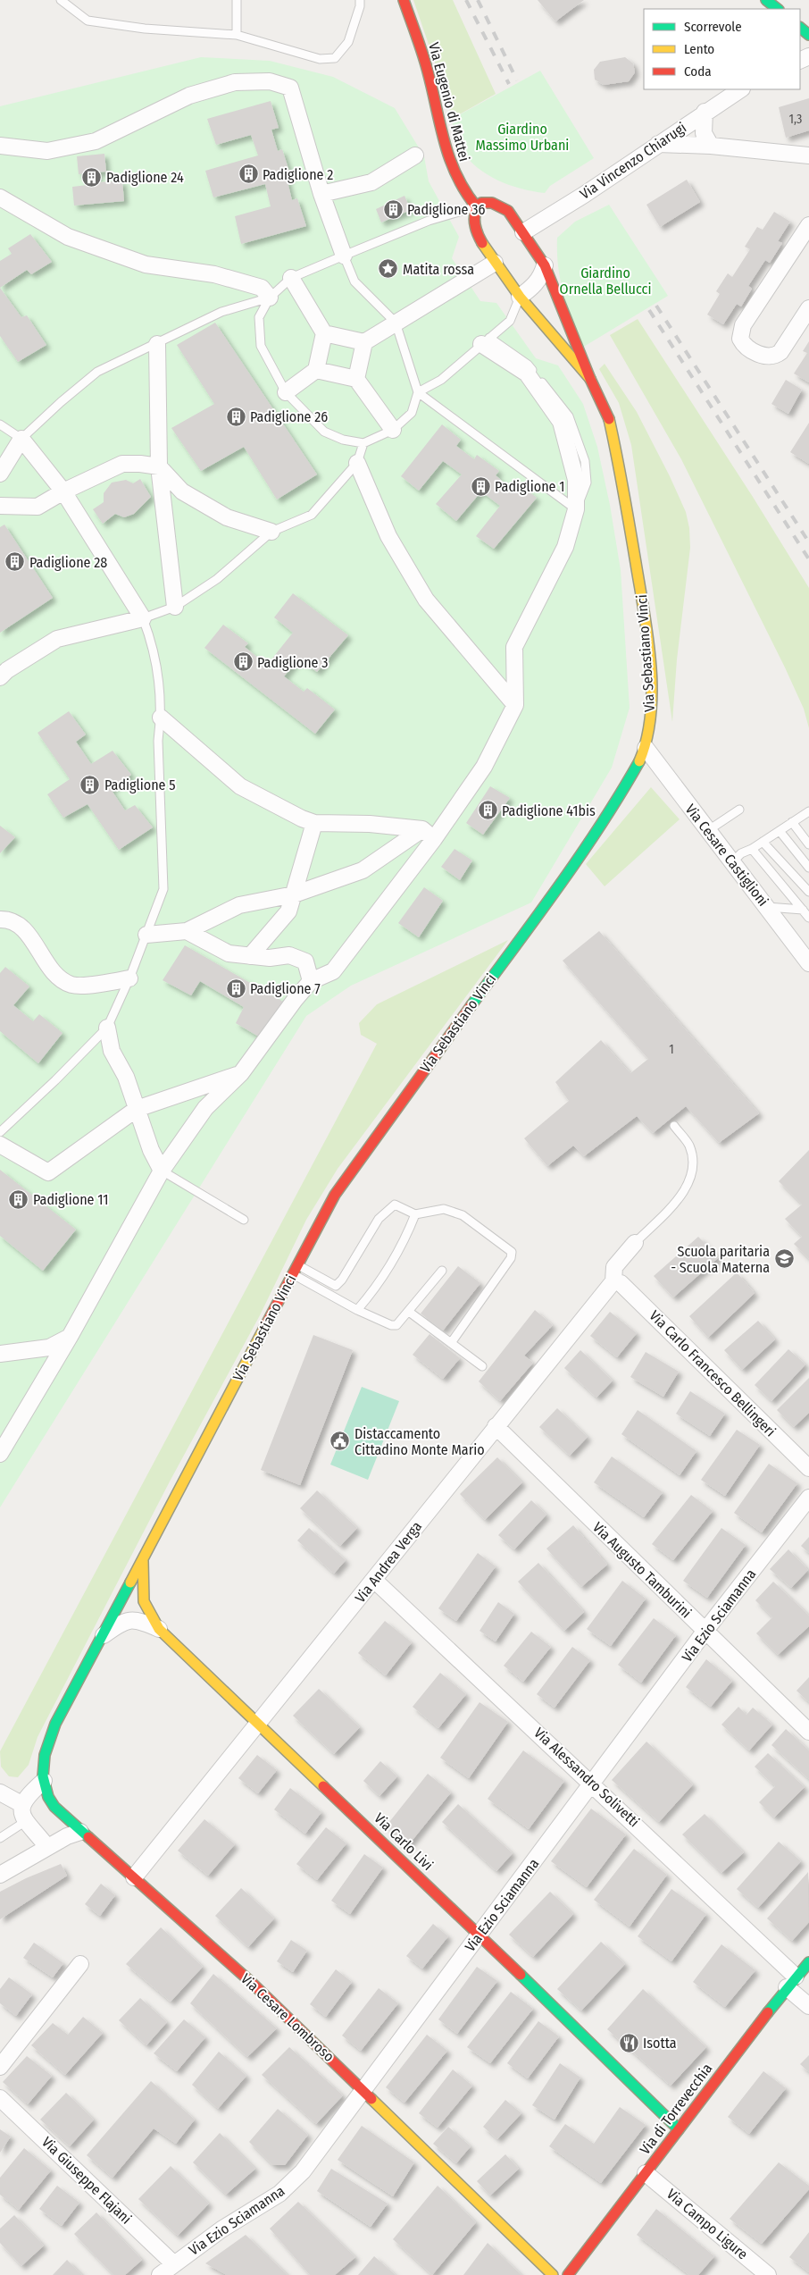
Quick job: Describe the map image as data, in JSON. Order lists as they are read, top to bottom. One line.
{"streets":{"street":["Via Eugenio di Mattei","Via Vincenzo Chiarugi","Via Sebastiano Vinci","Via Cesare Castiglioni","Via Carlo Francesco Bellingeri","Via Andrea Verga","Via Augusto Tamburini","Via Ezio Sciamanna","Via Alessandro Solivetti","Via Carlo Livi","Via Cesare Lombroso","Via di Torrevecchia","Via Giuseppe Flajani","Via Campo Ligure"]},"crossings":[["Via Eugenio di Mattei","Via Sebastiano Vinci"],["Via Vincenzo Chiarugi","Via Sebastiano Vinci"],["Via Sebastiano Vinci","Via Cesare Castiglioni"],["Via Sebastiano Vinci","Via Carlo Livi"],["Via Sebastiano Vinci","Via Cesare Lombroso"],["Via Carlo Francesco Bellingeri","Via Andrea Verga"],["Via Andrea Verga","Via Augusto Tamburini"],["Via Andrea Verga","Via Alessandro Solivetti"],["Via Andrea Verga","Via Carlo Livi"],["Via Andrea Verga","Via Cesare Lombroso"],["Via Augusto Tamburini","Via Ezio Sciamanna"],["Via Ezio Sciamanna","Via Alessandro Solivetti"],["Via Ezio Sciamanna","Via Carlo Livi"],["Via Ezio Sciamanna","Via Cesare Lombroso"],["Via Ezio Sciamanna","Via Giuseppe Flajani"],["Via Alessandro Solivetti","Via di Torrevecchia"],["Via Carlo Livi","Via di Torrevecchia"],["Via di Torrevecchia","Via Campo Ligure"]],"parks":["Giardino Massimo Urbani","Giardino Ornella Bellucci"],"places":{"building":["Padiglione 2","Padiglione 24","Padiglione 36","Padiglione 26","Padiglione 1","Padiglione 28","Padiglione 3","Padiglione 5","Padiglione 41bis","Padiglione 7","Padiglione 11"],"place":["Matita rossa"],"school or university":["Scuola paritaria - Scuola Materna"],"public building":["Distaccamento Cittadino Monte Mario"],"restaurant":["Isotta"]},"house_numbers":["1,3","1"],"legend":["Scorrevole","Lento","Coda"]}
